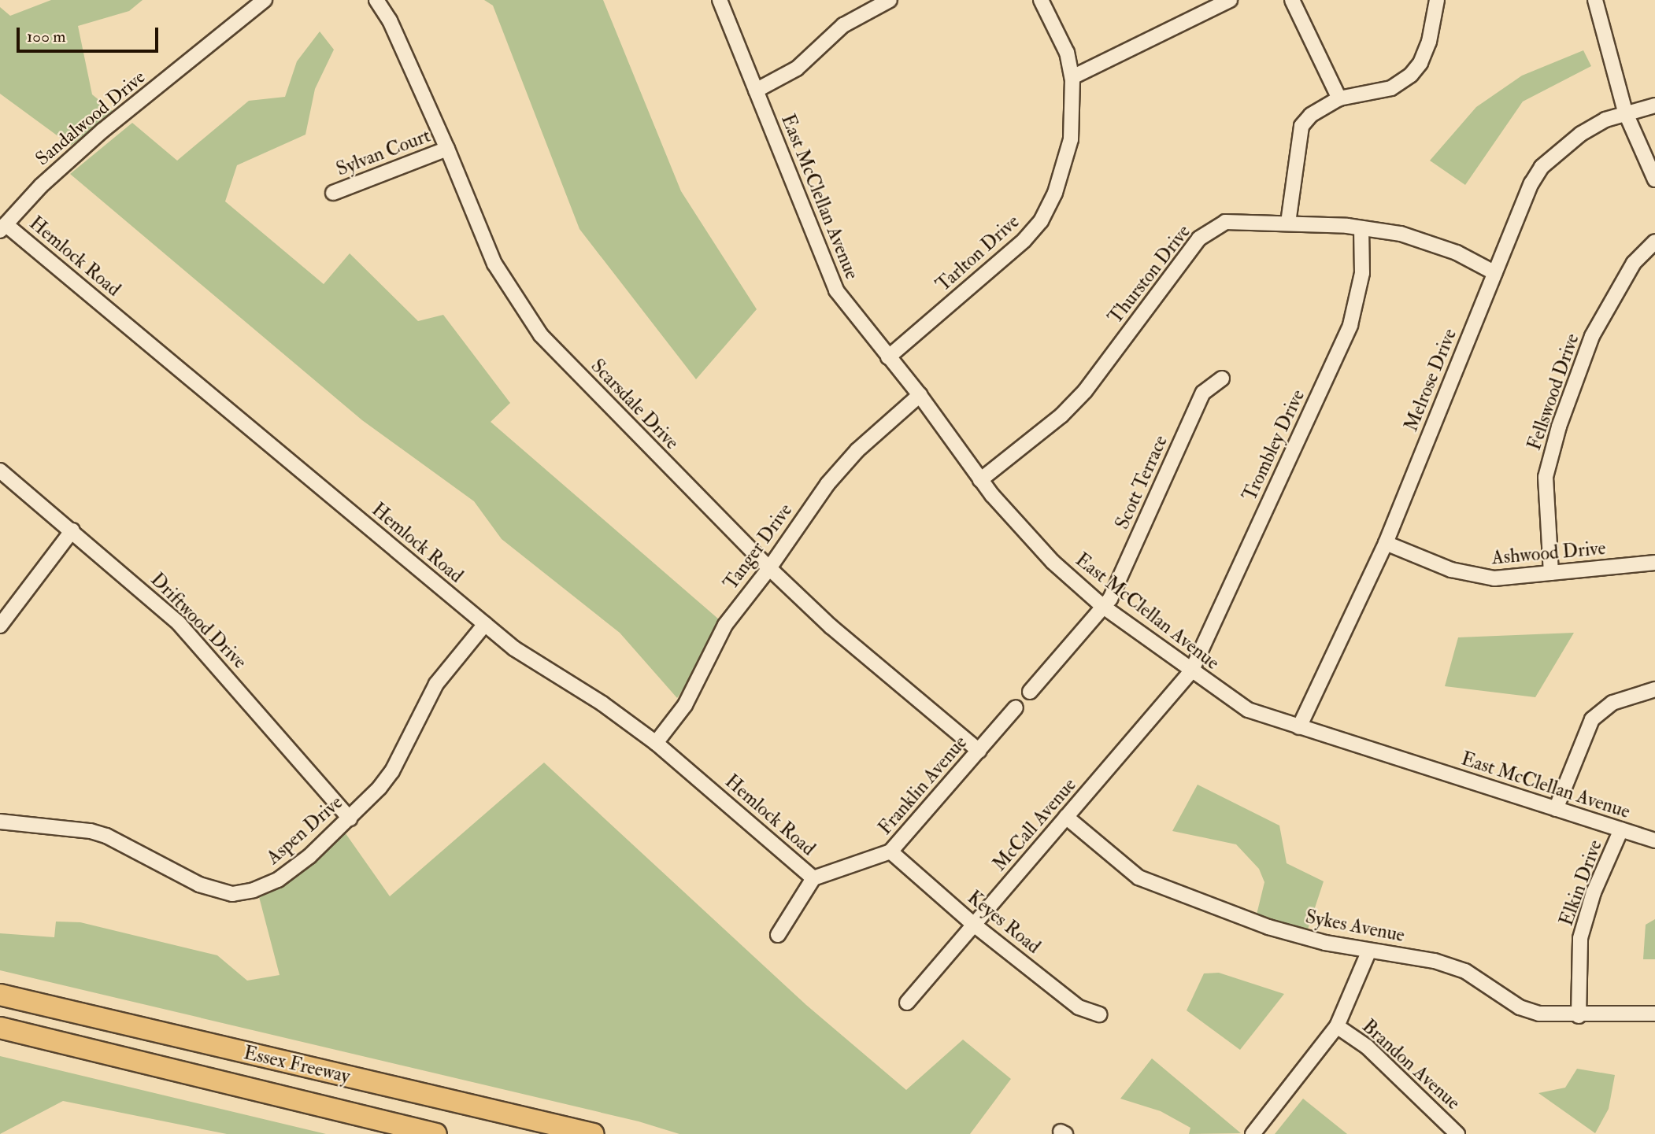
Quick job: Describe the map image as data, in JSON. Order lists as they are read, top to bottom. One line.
{"streets":{"highway":["Essex Freeway"],"street":["Sandalwood Drive","Sylvan Court","East McClellan Avenue","Tarlton Drive","Hemlock Road","Thurston Drive","Melrose Drive","Fellswood Drive","Scarsdale Drive","Trombley Drive","Scott Terrace","Tanger Drive","Ashwood Drive","Driftwood Drive","Franklin Avenue","McCall Avenue","Aspen Drive","Elkin Drive","Keyes Road","Sykes Avenue","Brandon Avenue"]},"crossings":[["Sandalwood Drive","Hemlock Road"],["Sylvan Court","Scarsdale Drive"],["East McClellan Avenue","Tarlton Drive"],["East McClellan Avenue","Thurston Drive"],["East McClellan Avenue","Melrose Drive"],["East McClellan Avenue","Trombley Drive"],["East McClellan Avenue","Scott Terrace"],["East McClellan Avenue","Tanger Drive"],["East McClellan Avenue","McCall Avenue"],["East McClellan Avenue","Elkin Drive"],["Hemlock Road","Tanger Drive"],["Hemlock Road","Franklin Avenue"],["Hemlock Road","Aspen Drive"],["Thurston Drive","Melrose Drive"],["Thurston Drive","Trombley Drive"],["Melrose Drive","Ashwood Drive"],["Fellswood Drive","Ashwood Drive"],["Scarsdale Drive","Tanger Drive"],["Scarsdale Drive","Franklin Avenue"],["Trombley Drive","McCall Avenue"],["Driftwood Drive","Aspen Drive"],["Franklin Avenue","Keyes Road"],["McCall Avenue","Keyes Road"],["McCall Avenue","Sykes Avenue"],["Elkin Drive","Sykes Avenue"]],"scale_bar":"100 m"}
